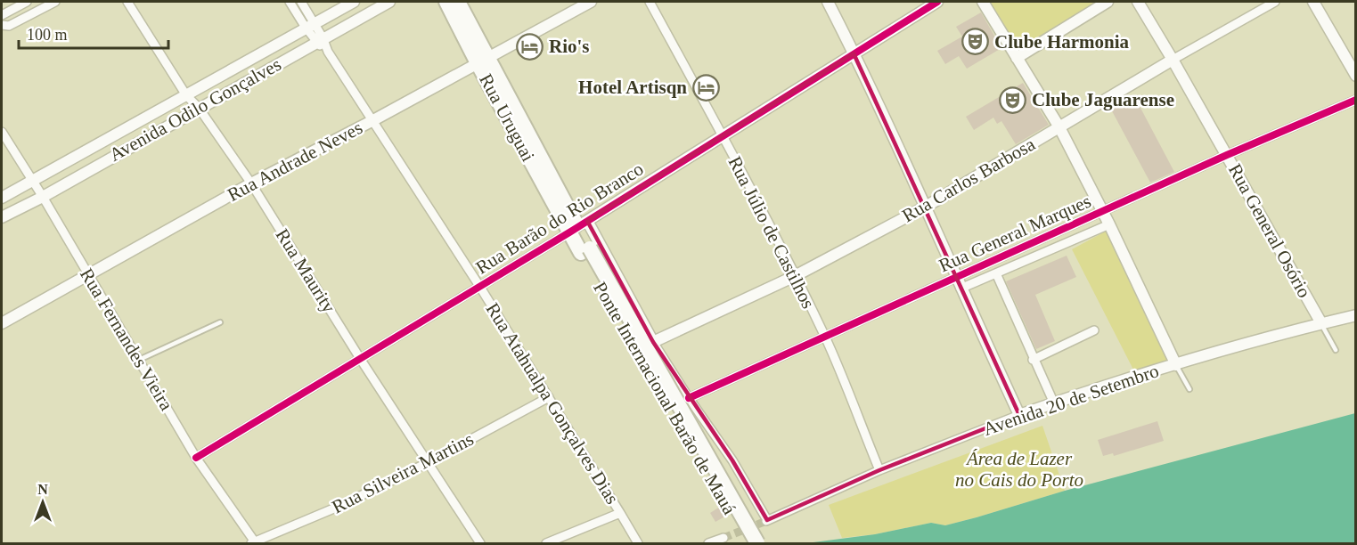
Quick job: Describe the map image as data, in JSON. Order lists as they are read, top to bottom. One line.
{"streets":{"highway":["Rua Uruguai","Ponte Internacional Barão de Mauá"],"street":["Avenida Odilo Gonçalves","Rua Andrade Neves","Rua Carlos Barbosa","Rua Barão do Rio Branco","Rua General Osório","Rua Júlio de Castilhos","Rua General Marques","Rua Maurity","Rua Fernandes Vieira","Avenida 20 de Setembro","Rua Atahualpa Gonçalves Dias","Rua Silveira Martins"]},"crossings":[["Avenida Odilo Gonçalves","Rua Maurity"],["Avenida Odilo Gonçalves","Rua Fernandes Vieira"],["Avenida Odilo Gonçalves","Rua Atahualpa Gonçalves Dias"],["Rua Uruguai","Rua Andrade Neves"],["Rua Uruguai","Rua Barão do Rio Branco"],["Rua Uruguai","Ponte Internacional Barão de Mauá"],["Rua Andrade Neves","Rua Maurity"],["Rua Andrade Neves","Rua Fernandes Vieira"],["Rua Andrade Neves","Rua Atahualpa Gonçalves Dias"],["Rua Carlos Barbosa","Rua General Osório"],["Rua Carlos Barbosa","Rua Júlio de Castilhos"],["Rua Barão do Rio Branco","Rua Júlio de Castilhos"],["Rua Barão do Rio Branco","Rua Maurity"],["Rua Barão do Rio Branco","Rua Fernandes Vieira"],["Rua Barão do Rio Branco","Rua Atahualpa Gonçalves Dias"],["Rua General Osório","Rua General Marques"],["Rua General Osório","Avenida 20 de Setembro"],["Rua Júlio de Castilhos","Rua General Marques"],["Rua Júlio de Castilhos","Avenida 20 de Setembro"],["Rua General Marques","Avenida 20 de Setembro"],["Rua Maurity","Rua Silveira Martins"],["Rua Fernandes Vieira","Rua Silveira Martins"],["Rua Atahualpa Gonçalves Dias","Rua Silveira Martins"]],"parks":["Área de Lazer no Cais do Porto"],"places":{"theatre":["Clube Harmonia","Clube Jaguarense"],"hotel":["Rio's","Hotel Artisqn"]},"scale_bar":"100 m","north":"top"}
